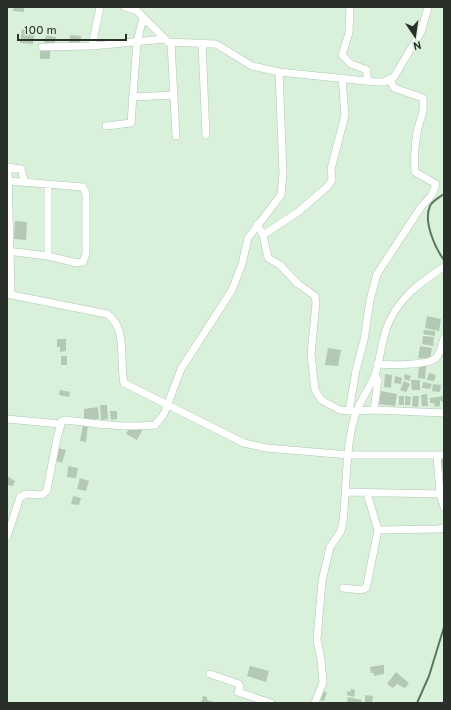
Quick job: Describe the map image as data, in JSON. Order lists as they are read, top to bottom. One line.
{"scale_bar":"100 m","north":"bottom"}
